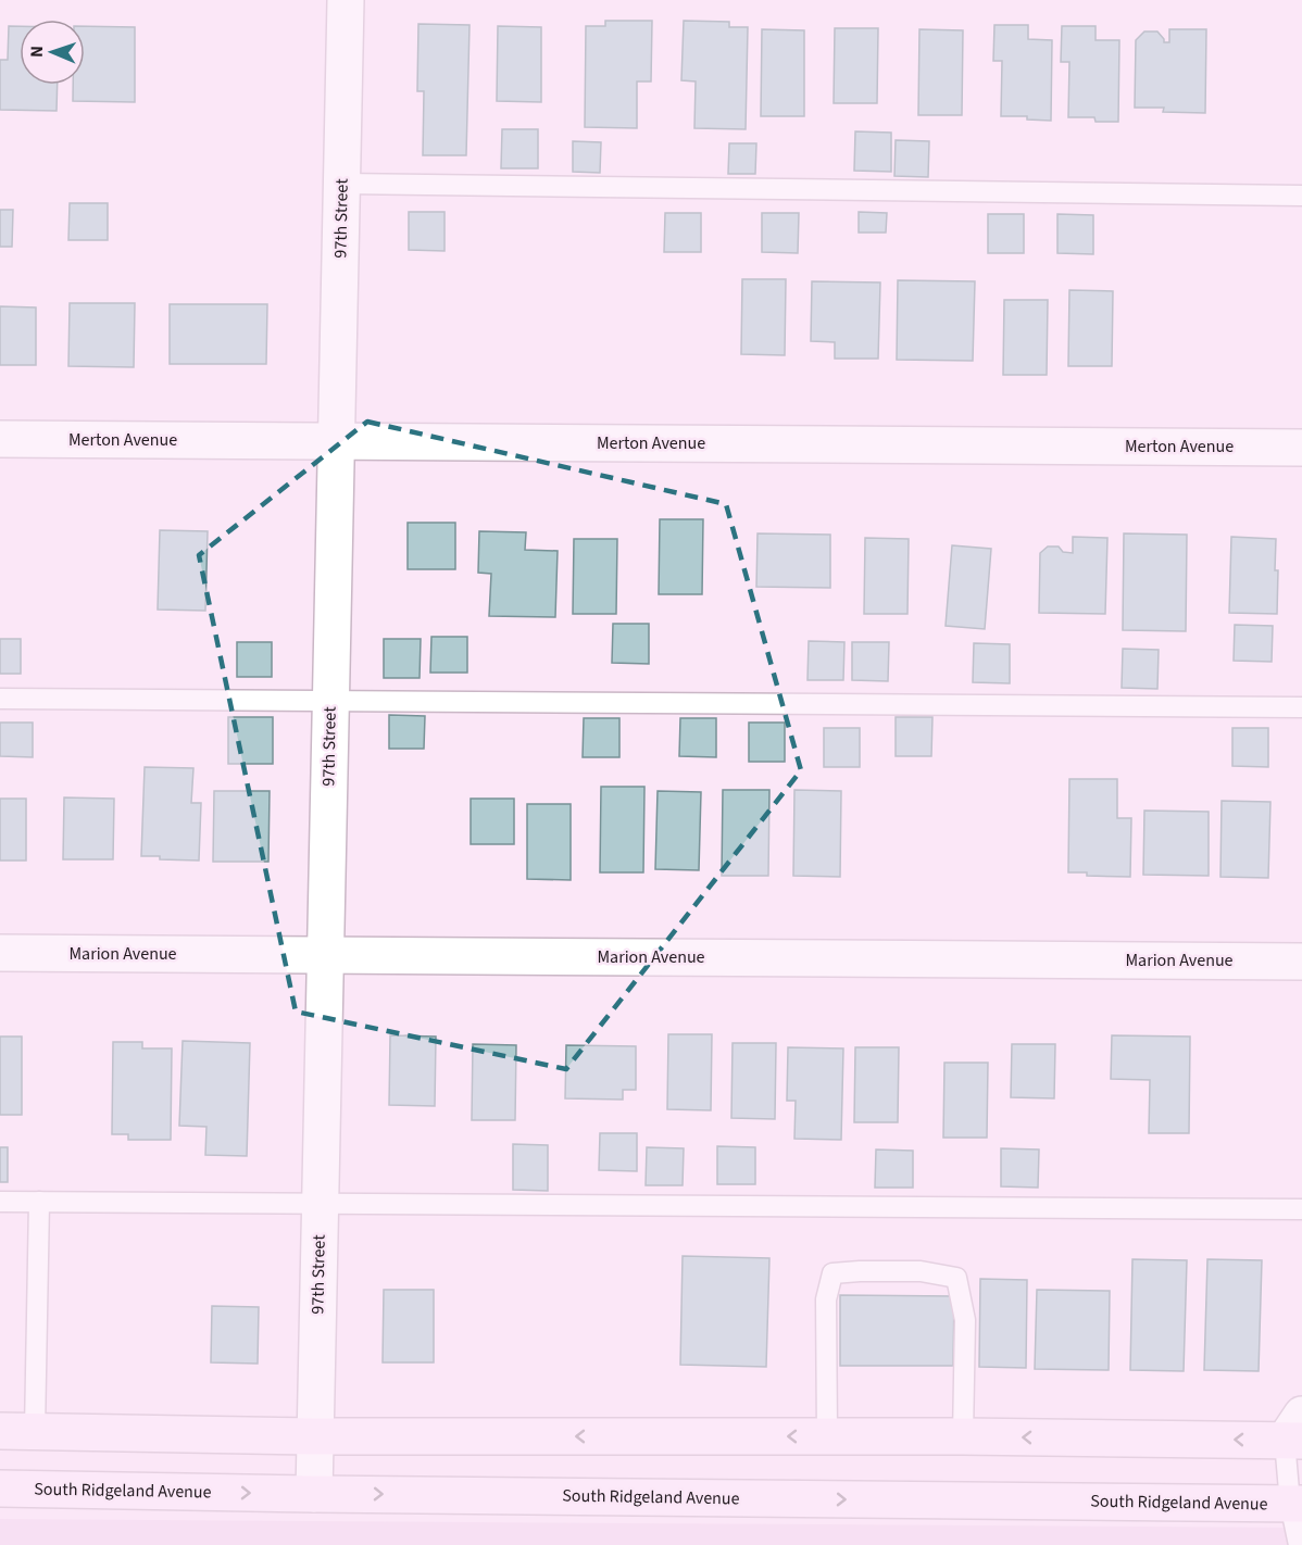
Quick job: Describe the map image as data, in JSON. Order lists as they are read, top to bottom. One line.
{"streets":{"main road":["South Ridgeland Avenue"],"street":["97th Street","Merton Avenue","Marion Avenue"]},"crossings":[["97th Street","Merton Avenue"],["97th Street","Marion Avenue"],["97th Street","South Ridgeland Avenue"]],"north":"left"}
